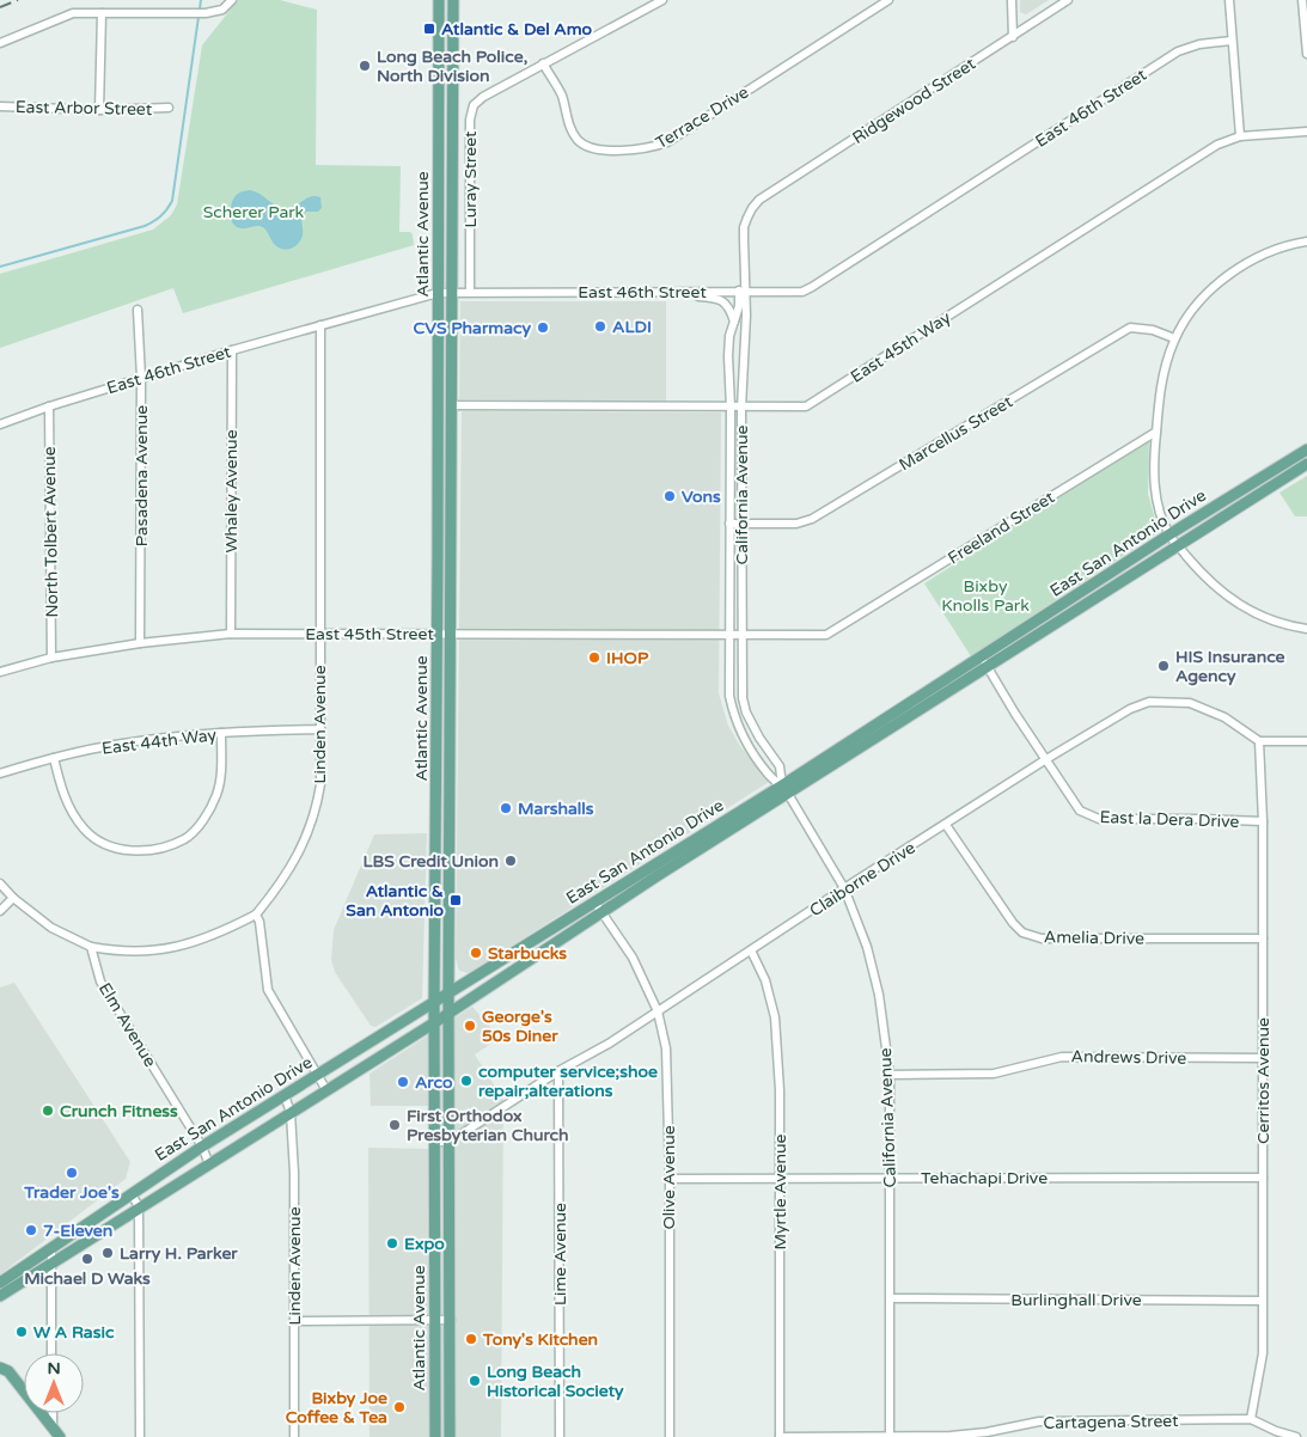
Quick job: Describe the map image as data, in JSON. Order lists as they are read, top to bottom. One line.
{"streets":{"main road":["Atlantic Avenue","East San Antonio Drive"],"street":["Ridgewood Street","East Arbor Street","East 46th Street","Terrace Drive","Luray Street","East 45th Way","Marcellus Street","Pasadena Avenue","Whaley Avenue","California Avenue","Freeland Street","North Tolbert Avenue","East 45th Street","Linden Avenue","East 44th Way","East la Dera Drive","Claiborne Drive","Amelia Drive","Elm Avenue","Andrews Drive","Cerritos Avenue","Olive Avenue","Tehachapi Drive","Myrtle Avenue","Lime Avenue","Burlinghall Drive","Cartagena Street"]},"crossings":[["Ridgewood Street","California Avenue"],["East 46th Street","Luray Street"],["East 46th Street","Atlantic Avenue"],["East 46th Street","Pasadena Avenue"],["East 46th Street","Whaley Avenue"],["East 46th Street","California Avenue"],["East 46th Street","North Tolbert Avenue"],["East 46th Street","Linden Avenue"],["Terrace Drive","Luray Street"],["Atlantic Avenue","East 45th Way"],["Atlantic Avenue","East San Antonio Drive"],["Atlantic Avenue","East 45th Street"],["Atlantic Avenue","Claiborne Drive"],["East 45th Way","California Avenue"],["Marcellus Street","California Avenue"],["Pasadena Avenue","East 45th Street"],["Whaley Avenue","East 45th Street"],["California Avenue","Freeland Street"],["California Avenue","East San Antonio Drive"],["California Avenue","East 45th Street"],["California Avenue","Claiborne Drive"],["California Avenue","Andrews Drive"],["California Avenue","Tehachapi Drive"],["California Avenue","Burlinghall Drive"],["California Avenue","Cartagena Street"],["Freeland Street","East 45th Street"],["North Tolbert Avenue","East 45th Street"],["East San Antonio Drive","Linden Avenue"],["East San Antonio Drive","East la Dera Drive"],["East San Antonio Drive","Elm Avenue"],["East San Antonio Drive","Olive Avenue"],["East 45th Street","Linden Avenue"],["Linden Avenue","East 44th Way"],["East la Dera Drive","Claiborne Drive"],["East la Dera Drive","Cerritos Avenue"],["Claiborne Drive","Amelia Drive"],["Claiborne Drive","Cerritos Avenue"],["Claiborne Drive","Olive Avenue"],["Claiborne Drive","Myrtle Avenue"],["Claiborne Drive","Lime Avenue"],["Amelia Drive","Cerritos Avenue"],["Andrews Drive","Cerritos Avenue"],["Cerritos Avenue","Tehachapi Drive"],["Cerritos Avenue","Burlinghall Drive"],["Cerritos Avenue","Cartagena Street"],["Olive Avenue","Tehachapi Drive"],["Tehachapi Drive","Myrtle Avenue"],["Myrtle Avenue","Cartagena Street"]],"parks":["Scherer Park","Bixby Knolls Park"],"places":{"transit":["Atlantic & Del Amo","Atlantic & San Antonio"],"other":["Long Beach Police, North Division","ALDI","CVS Pharmacy","Vons","IHOP","HIS Insurance Agency","Marshalls","LBS Credit Union","Starbucks","George's 50s Diner","computer service;shoe repair;alterations","Arco","Crunch Fitness","First Orthodox Presbyterian Church","Trader Joe's","7-Eleven","Expo","Larry H. Parker","Michael D Waks","W A Rasic","Tony's Kitchen","Long Beach Historical Society","Bixby Joe Coffee & Tea"]},"north":"top"}
